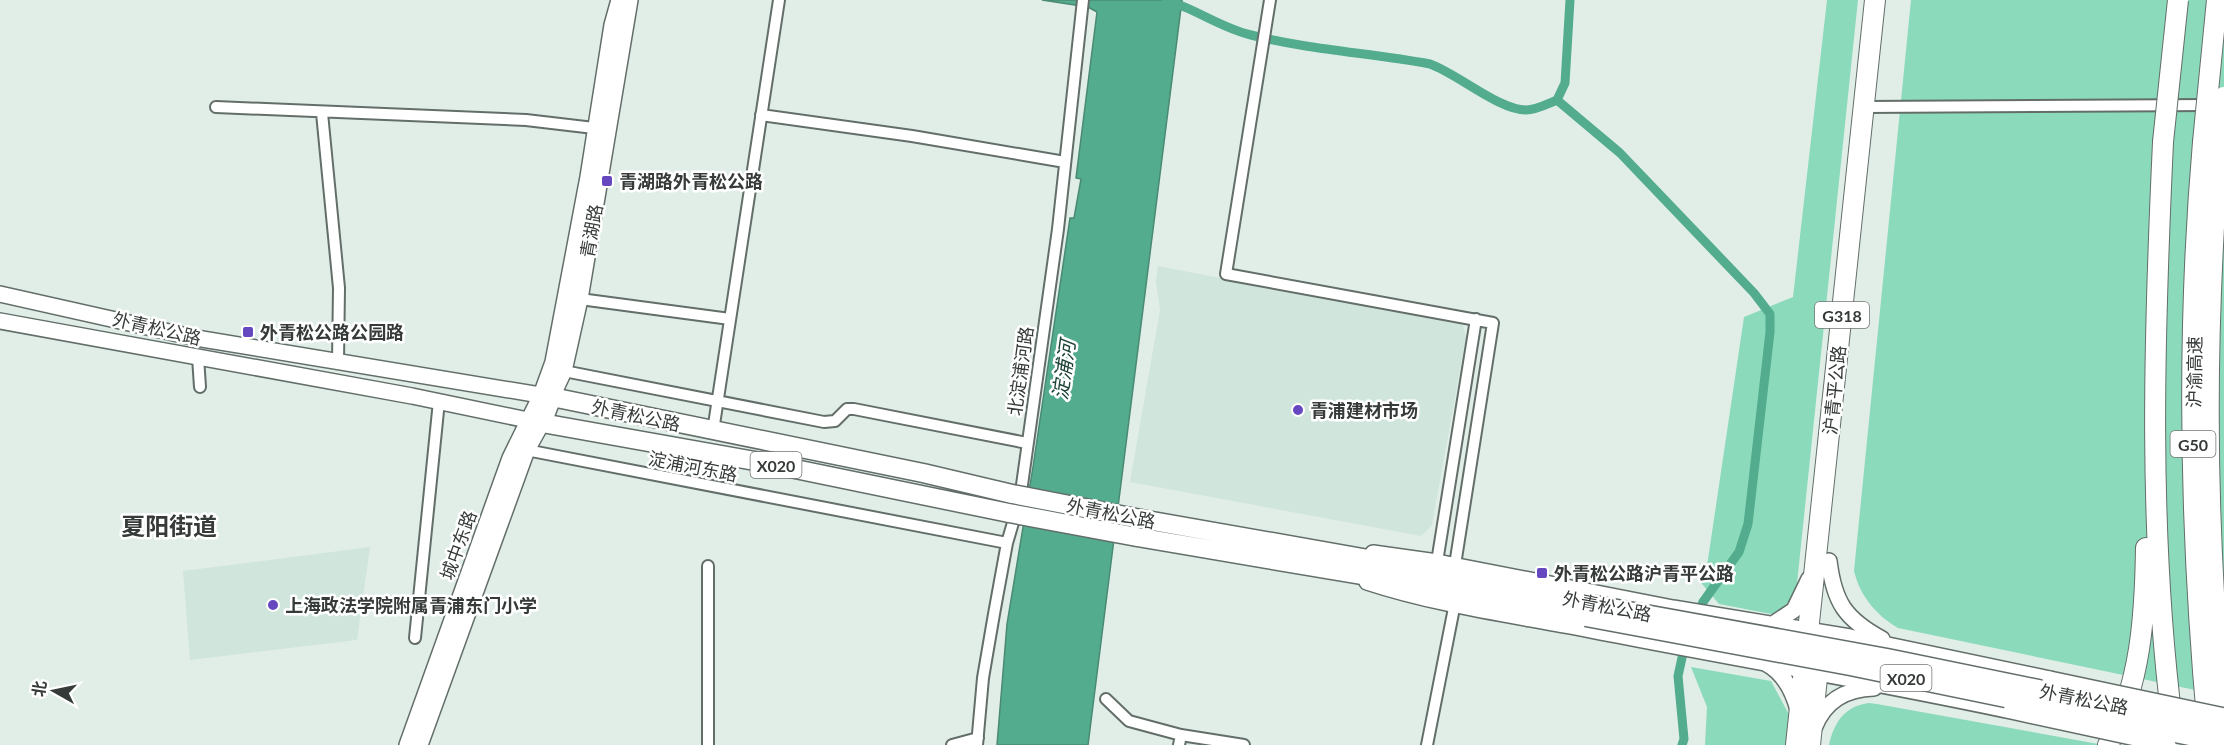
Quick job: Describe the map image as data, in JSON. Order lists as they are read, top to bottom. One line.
{"streets":{"highway":["G318","沪渝高速","沪青平公路","G50"],"main road":["青湖路","外青松公路","X020","城中东路"],"street":["北淀浦河路","淀浦河东路"]},"crossings":[["青湖路","外青松公路"],["青湖路","城中东路"],["外青松公路","城中东路"],["北淀浦河路","淀浦河东路"],["淀浦河东路","城中东路"]],"districts":["夏阳街道"],"water":["淀浦河"],"places":{"transit":["青湖路外青松公路","外青松公路公园路","外青松公路沪青平公路"],"other":["青浦建材市场","上海政法学院附属青浦东门小学"]},"north":"left"}
